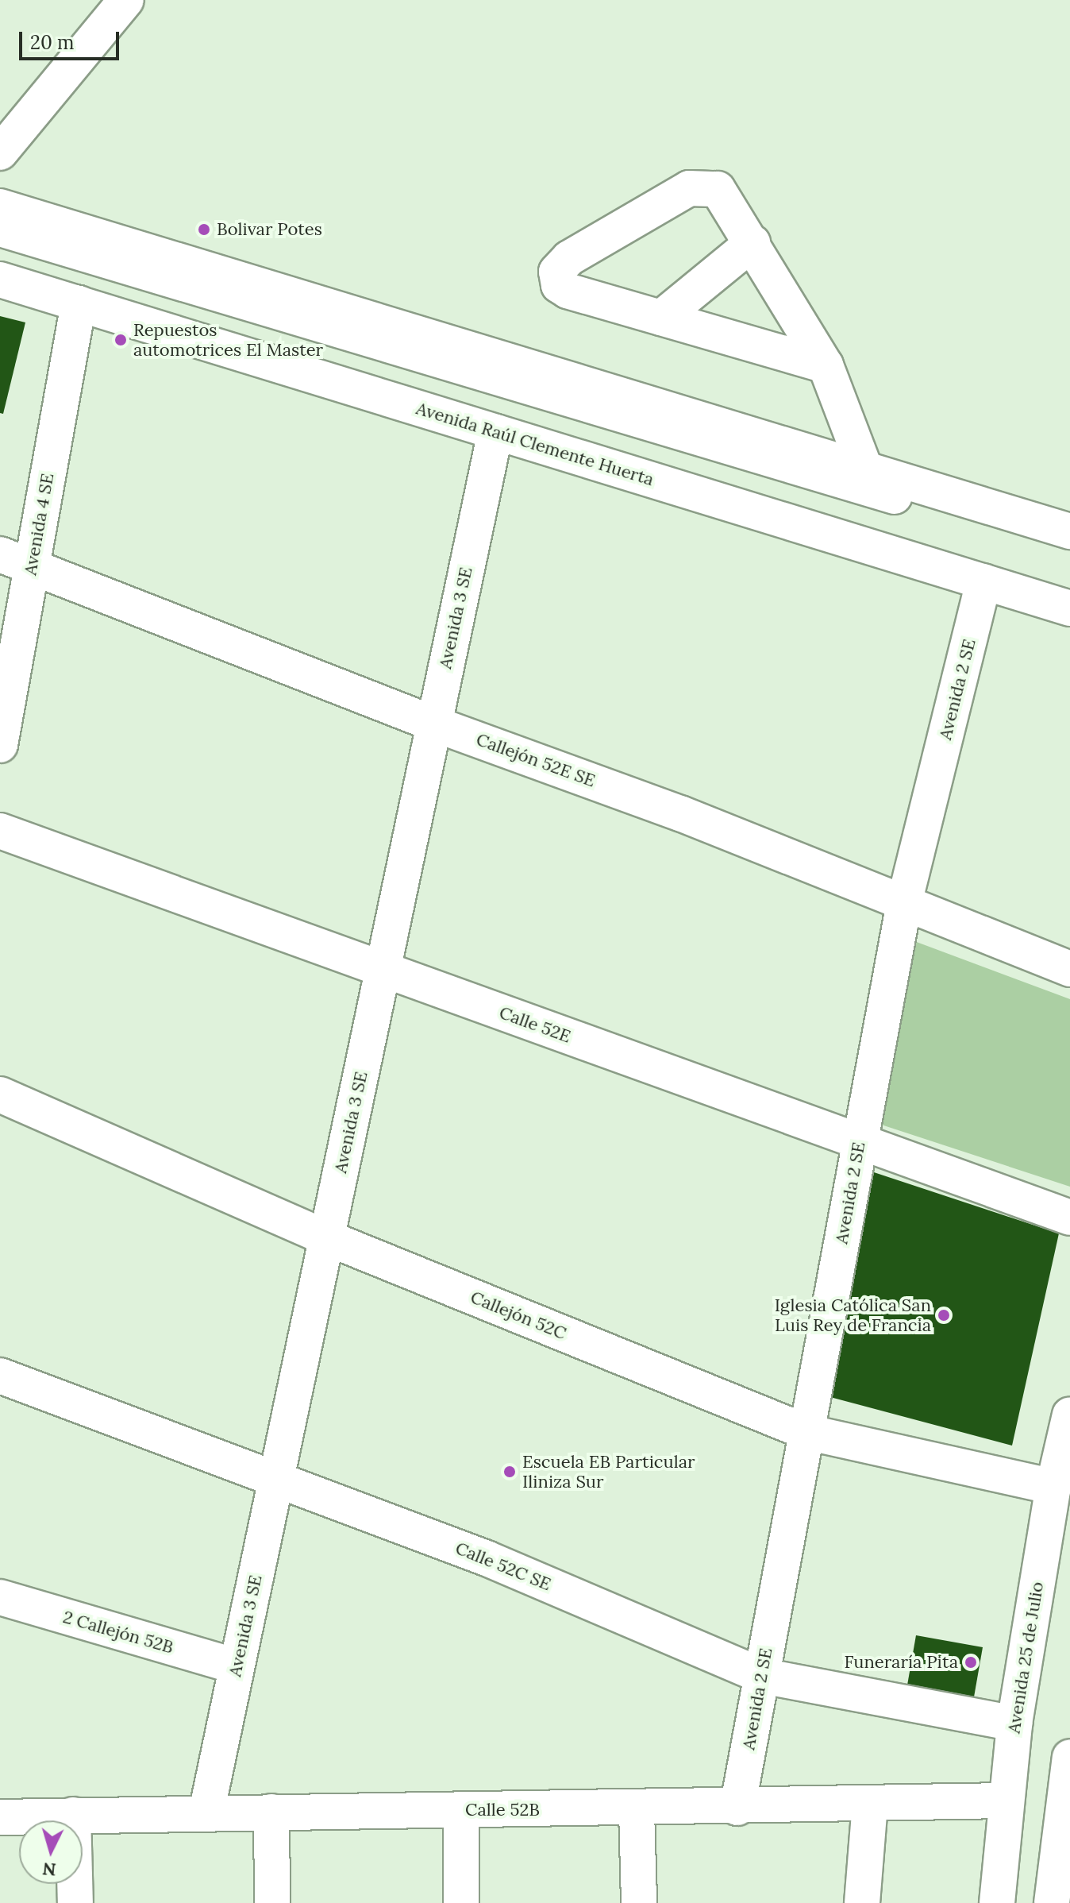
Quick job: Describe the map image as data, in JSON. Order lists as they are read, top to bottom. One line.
{"streets":{"street":["Avenida Raúl Clemente Huerta","Avenida 4 SE","Avenida 3 SE","Avenida 2 SE","Callejón 52E SE","Calle 52E","Callejón 52C","Calle 52C SE","2 Callejón 52B","Avenida 25 de Julio","Calle 52B"]},"crossings":[["Avenida Raúl Clemente Huerta","Avenida 4 SE"],["Avenida Raúl Clemente Huerta","Avenida 3 SE"],["Avenida Raúl Clemente Huerta","Avenida 2 SE"],["Avenida 4 SE","Callejón 52E SE"],["Avenida 3 SE","Callejón 52E SE"],["Avenida 3 SE","Calle 52E"],["Avenida 3 SE","Callejón 52C"],["Avenida 3 SE","Calle 52C SE"],["Avenida 3 SE","2 Callejón 52B"],["Avenida 3 SE","Calle 52B"],["Avenida 2 SE","Callejón 52E SE"],["Avenida 2 SE","Calle 52E"],["Avenida 2 SE","Callejón 52C"],["Avenida 2 SE","Calle 52C SE"],["Avenida 2 SE","Calle 52B"],["Callejón 52C","Avenida 25 de Julio"],["Calle 52C SE","Avenida 25 de Julio"],["Avenida 25 de Julio","Calle 52B"]],"places":["Bolivar Potes","Repuestos automotrices El Master","Iglesia Católica San Luis Rey de Francia","Escuela EB Particular Iliniza Sur","Funeraría Pita"],"scale_bar":"20 m","north":"bottom"}
